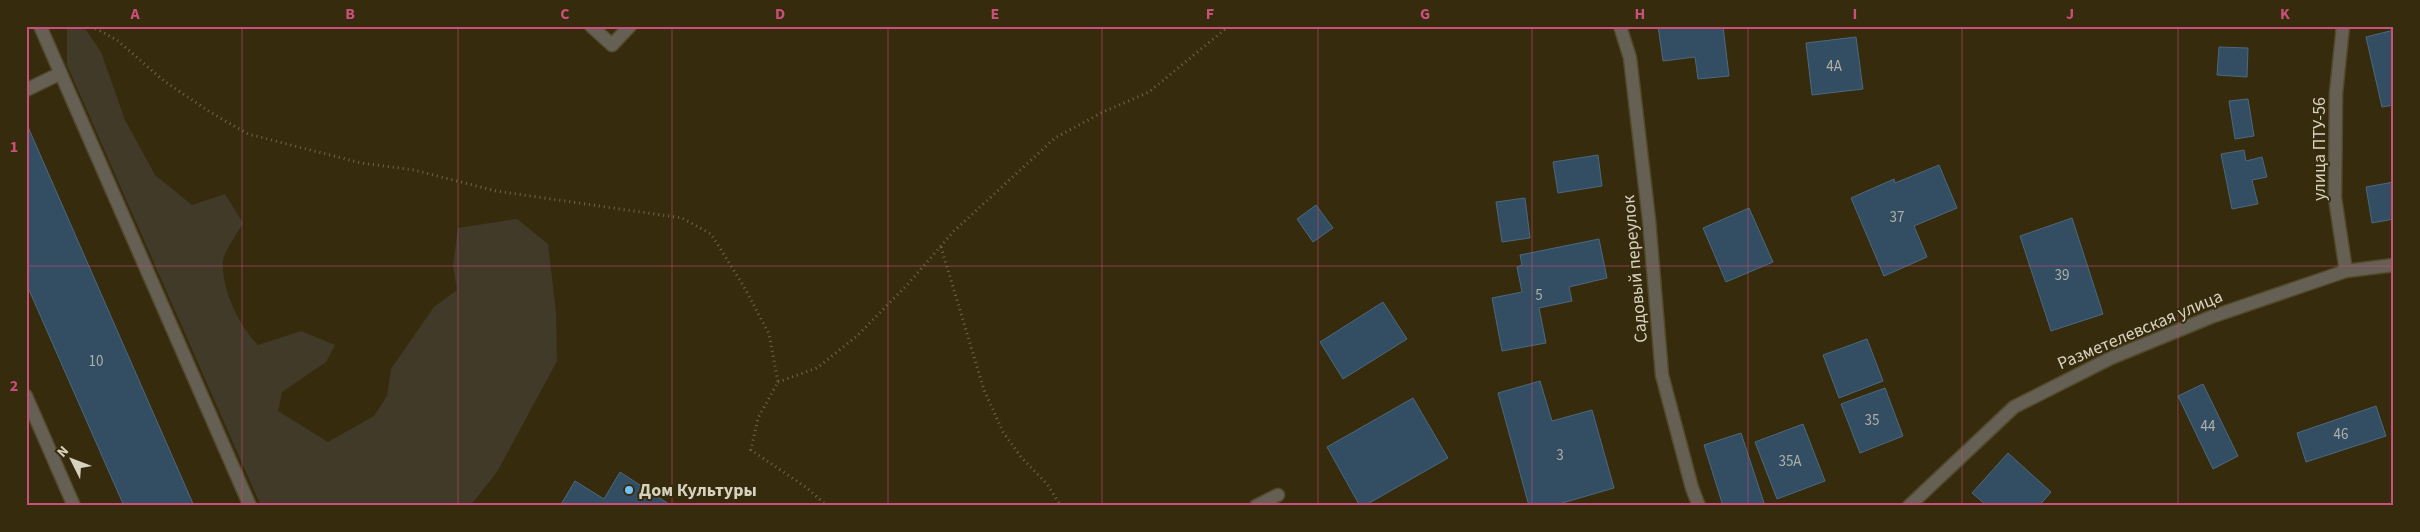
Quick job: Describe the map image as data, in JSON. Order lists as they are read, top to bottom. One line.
{"streets":{"street":["улица ПТУ-56","Садовый переулок","Разметелевская улица"]},"crossings":[["улица ПТУ-56","Разметелевская улица"]],"places":["Дом Культуры"],"house_numbers":["4А","37","39","5","10","35","44","46","3","35А"],"north":"top left","grid":{"columns":["A","B","C","D","E","F","G","H","I","J","K"],"rows":["1","2"]}}
